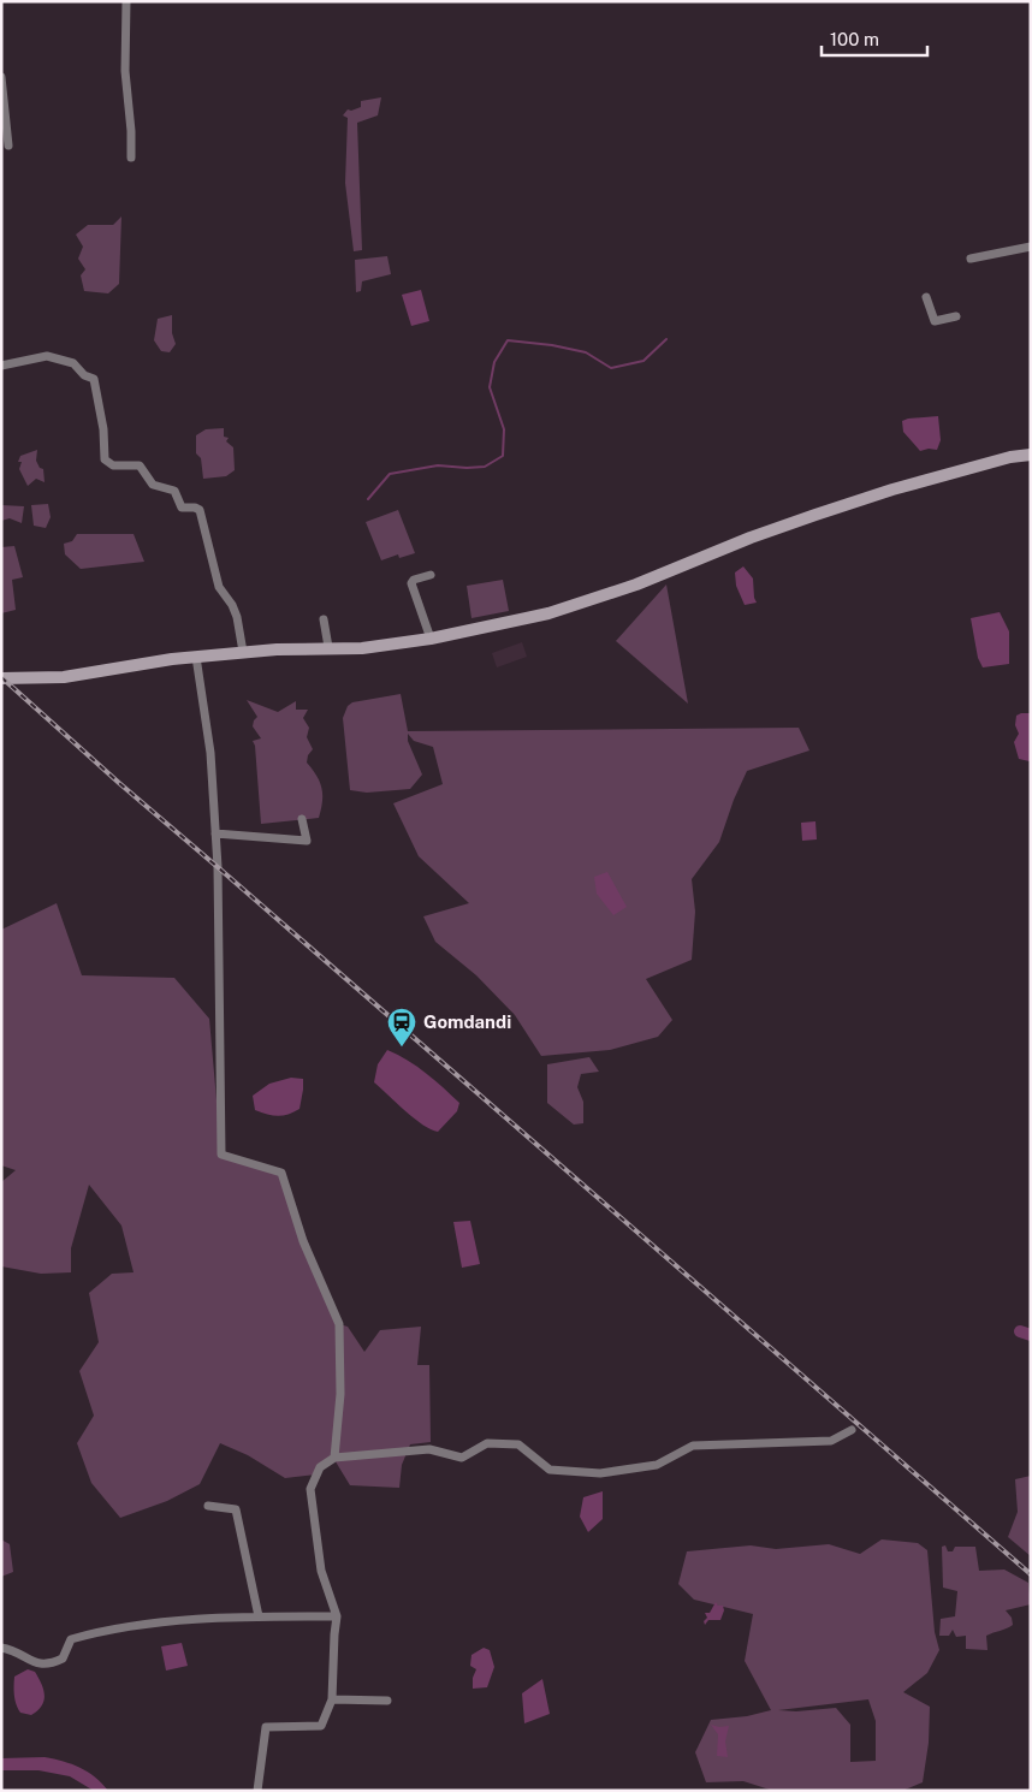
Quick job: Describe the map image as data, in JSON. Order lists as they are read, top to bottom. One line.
{"places":{"station":["Gomdandi"]},"scale_bar":"100 m"}
